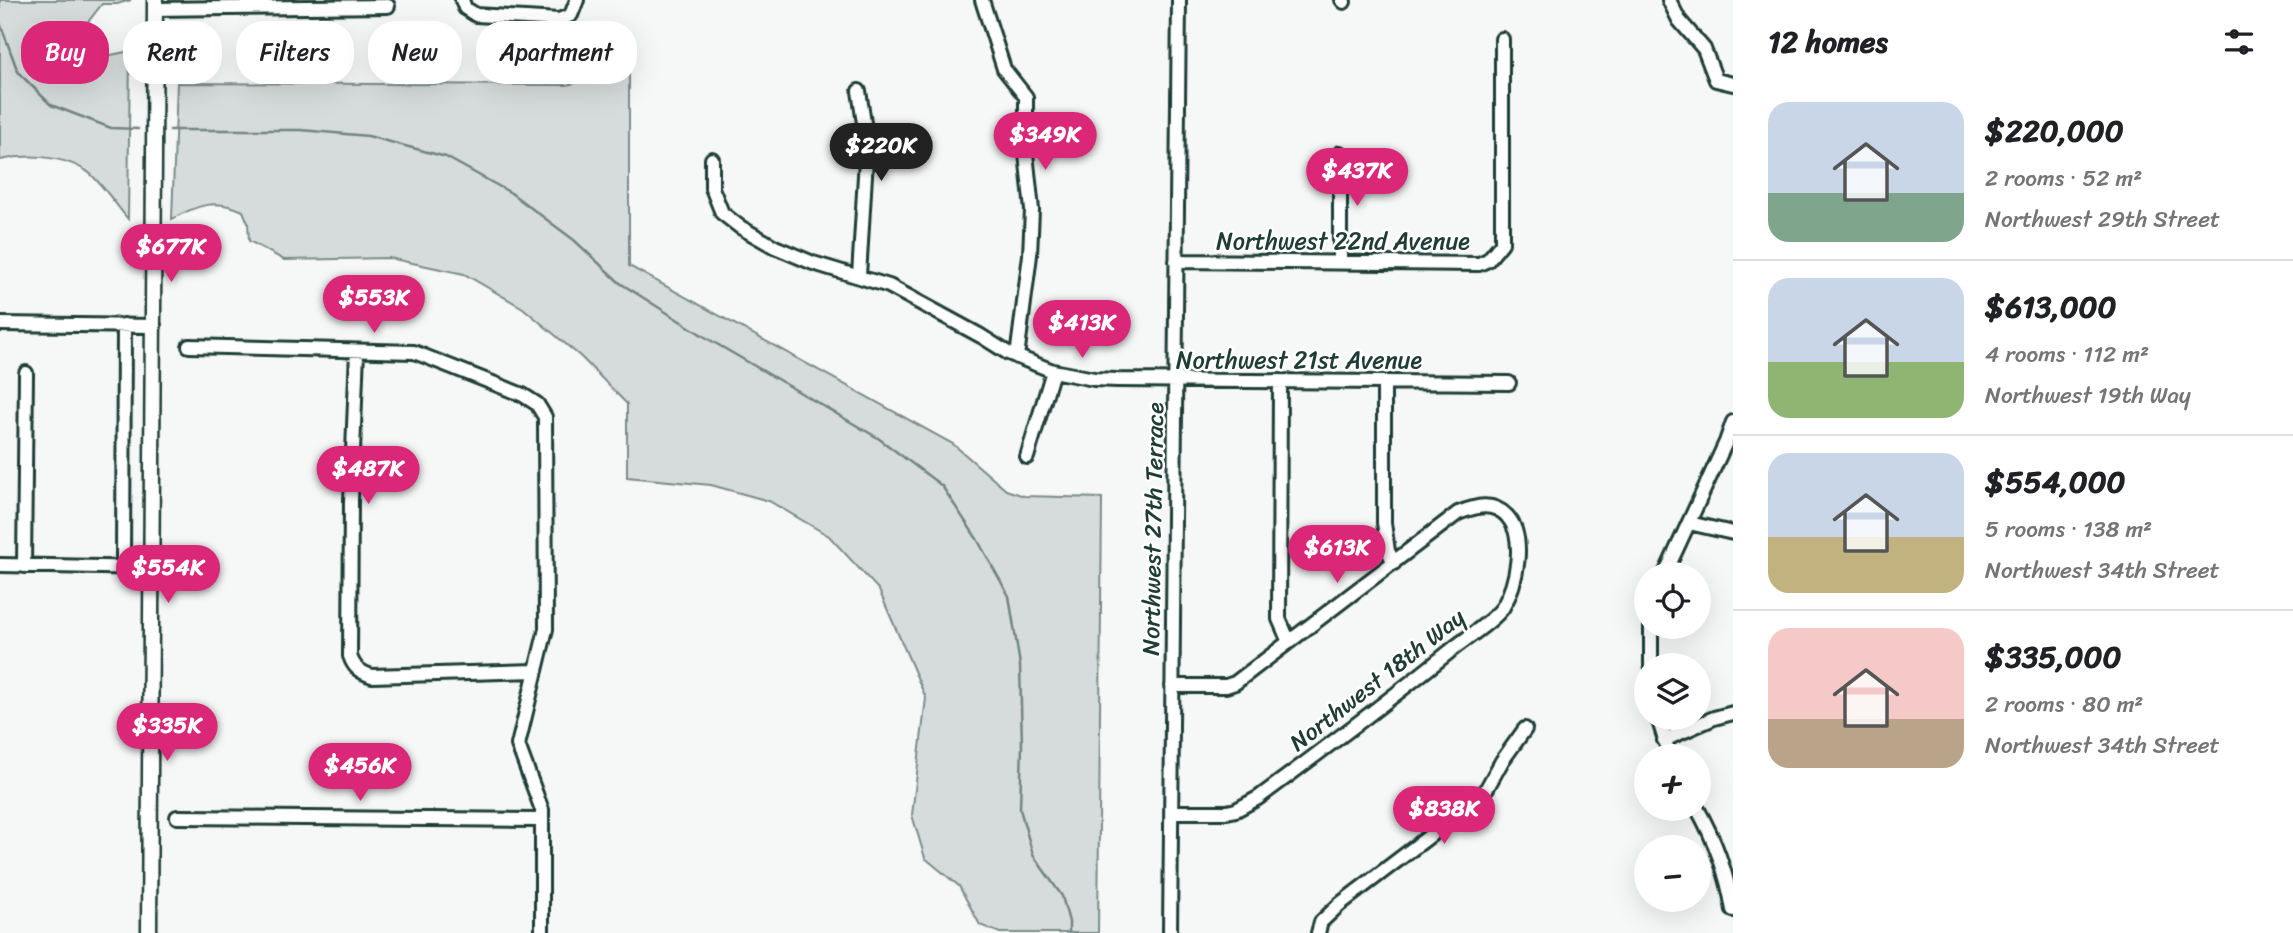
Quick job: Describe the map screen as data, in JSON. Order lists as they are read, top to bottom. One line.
{"streets":{"street":["Northwest 22nd Avenue","Northwest 21st Avenue","Northwest 27th Terrace","Northwest 18th Way"]},"crossings":[["Northwest 22nd Avenue","Northwest 27th Terrace"],["Northwest 21st Avenue","Northwest 27th Terrace"],["Northwest 27th Terrace","Northwest 18th Way"]],"page":{"heading":"12 homes","chip":["Buy","Rent","Filters","New","Apartment"],"list":[{"name":"$220,000","note":"2 rooms · 52 m² · Northwest 29th Street"},{"name":"$613,000","note":"4 rooms · 112 m² · Northwest 19th Way"},{"name":"$554,000","note":"5 rooms · 138 m² · Northwest 34th Street"},{"name":"$335,000","note":"2 rooms · 80 m² · Northwest 34th Street"}],"price":["$349K","$220K","$437K","$677K","$553K","$413K","$487K","$613K","$554K","$335K","$456K","$838K"],"map_buttons":["+","−"]}}
